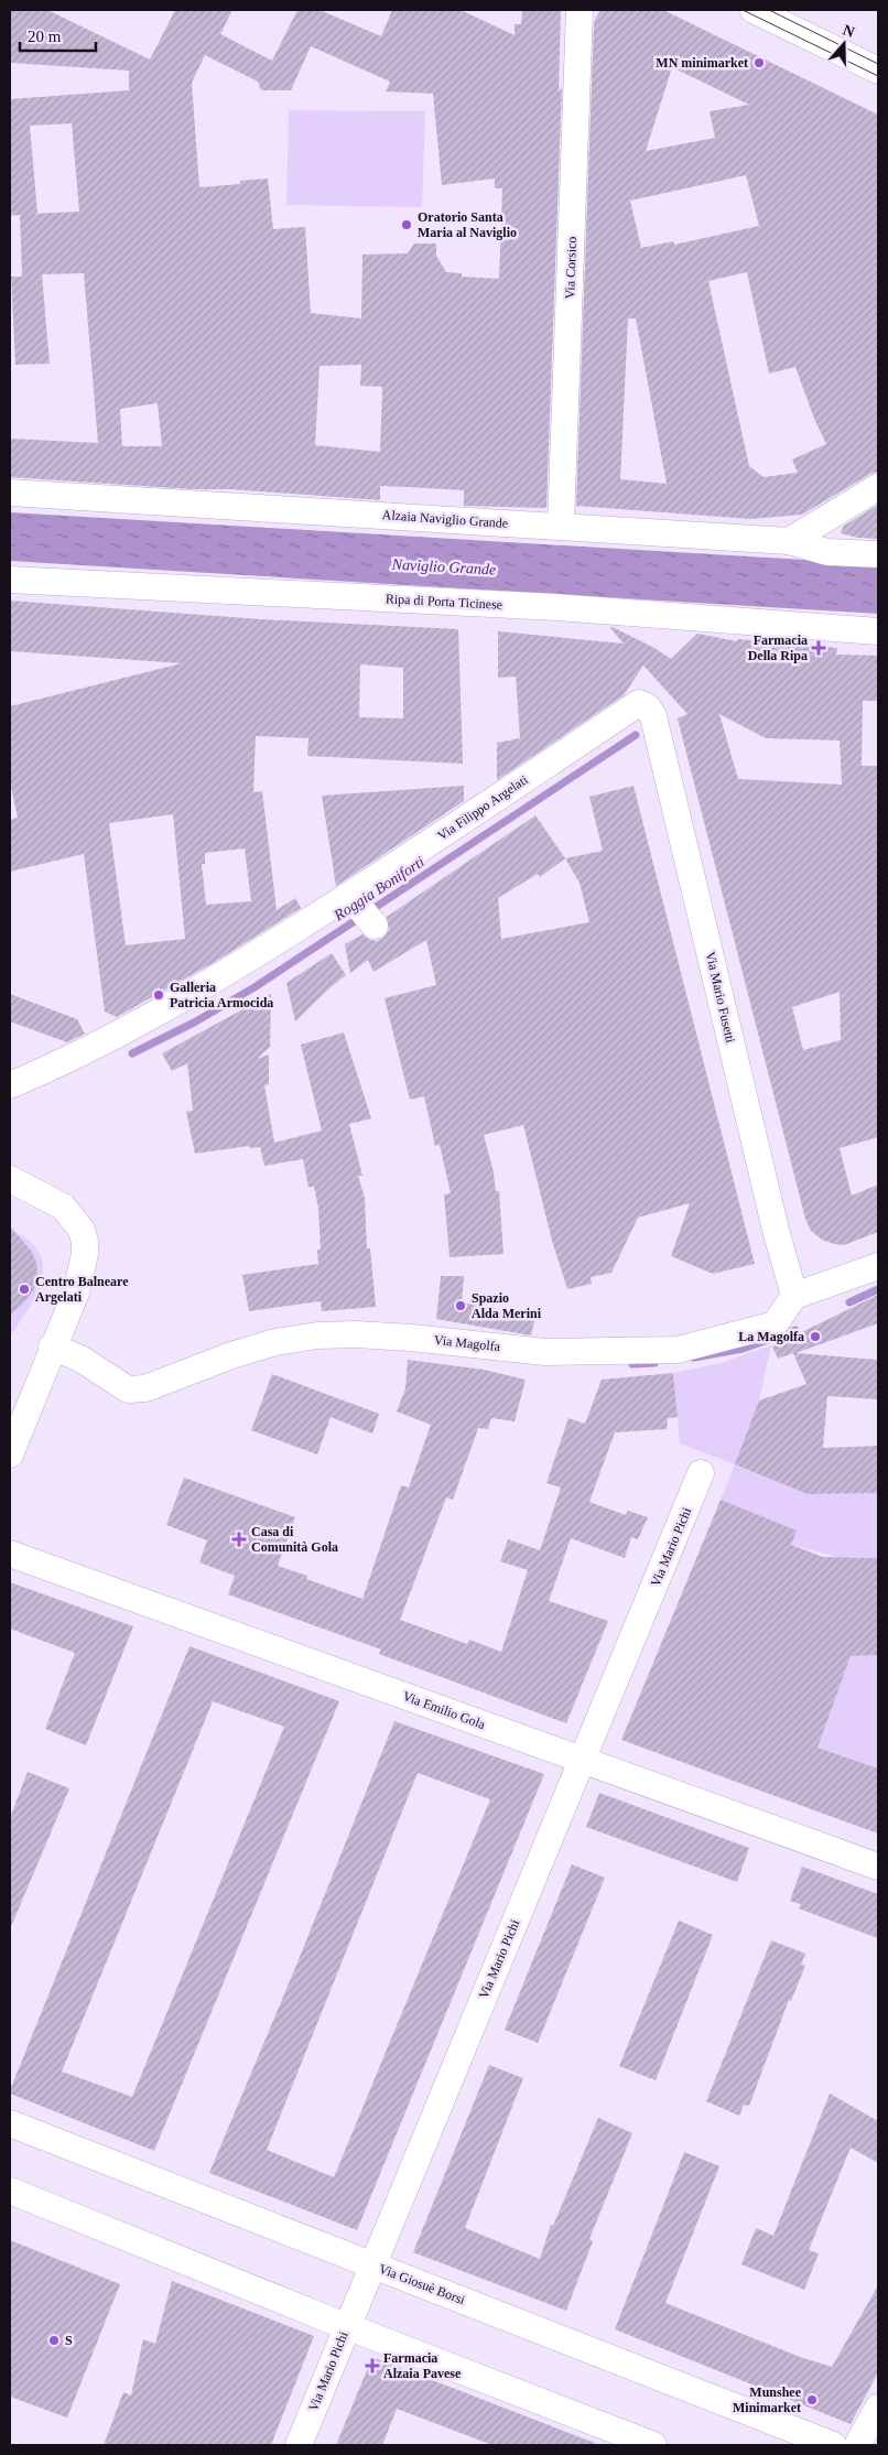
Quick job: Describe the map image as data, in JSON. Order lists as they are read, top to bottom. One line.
{"streets":{"street":["Via Corsico","Alzaia Naviglio Grande","Ripa di Porta Ticinese","Via Filippo Argelati","Via Mario Fusetti","Via Magolfa","Via Mario Pichi","Via Emilio Gola","Via Giosuè Borsi"]},"crossings":[["Via Corsico","Alzaia Naviglio Grande"],["Via Filippo Argelati","Via Mario Fusetti"],["Via Mario Fusetti","Via Magolfa"],["Via Mario Pichi","Via Emilio Gola"],["Via Mario Pichi","Via Giosuè Borsi"]],"water":["Naviglio Grande","Roggia Boniforti"],"places":{"other":["MN minimarket","Oratorio Santa Maria al Naviglio","Galleria Patricia Armocida","Centro Balneare Argelati","Spazio Alda Merini","La Magolfa","S","Munshee Minimarket"],"health":["Farmacia Della Ripa","Casa di Comunità Gola","Farmacia Alzaia Pavese"]},"scale_bar":"20 m","north":"top"}
